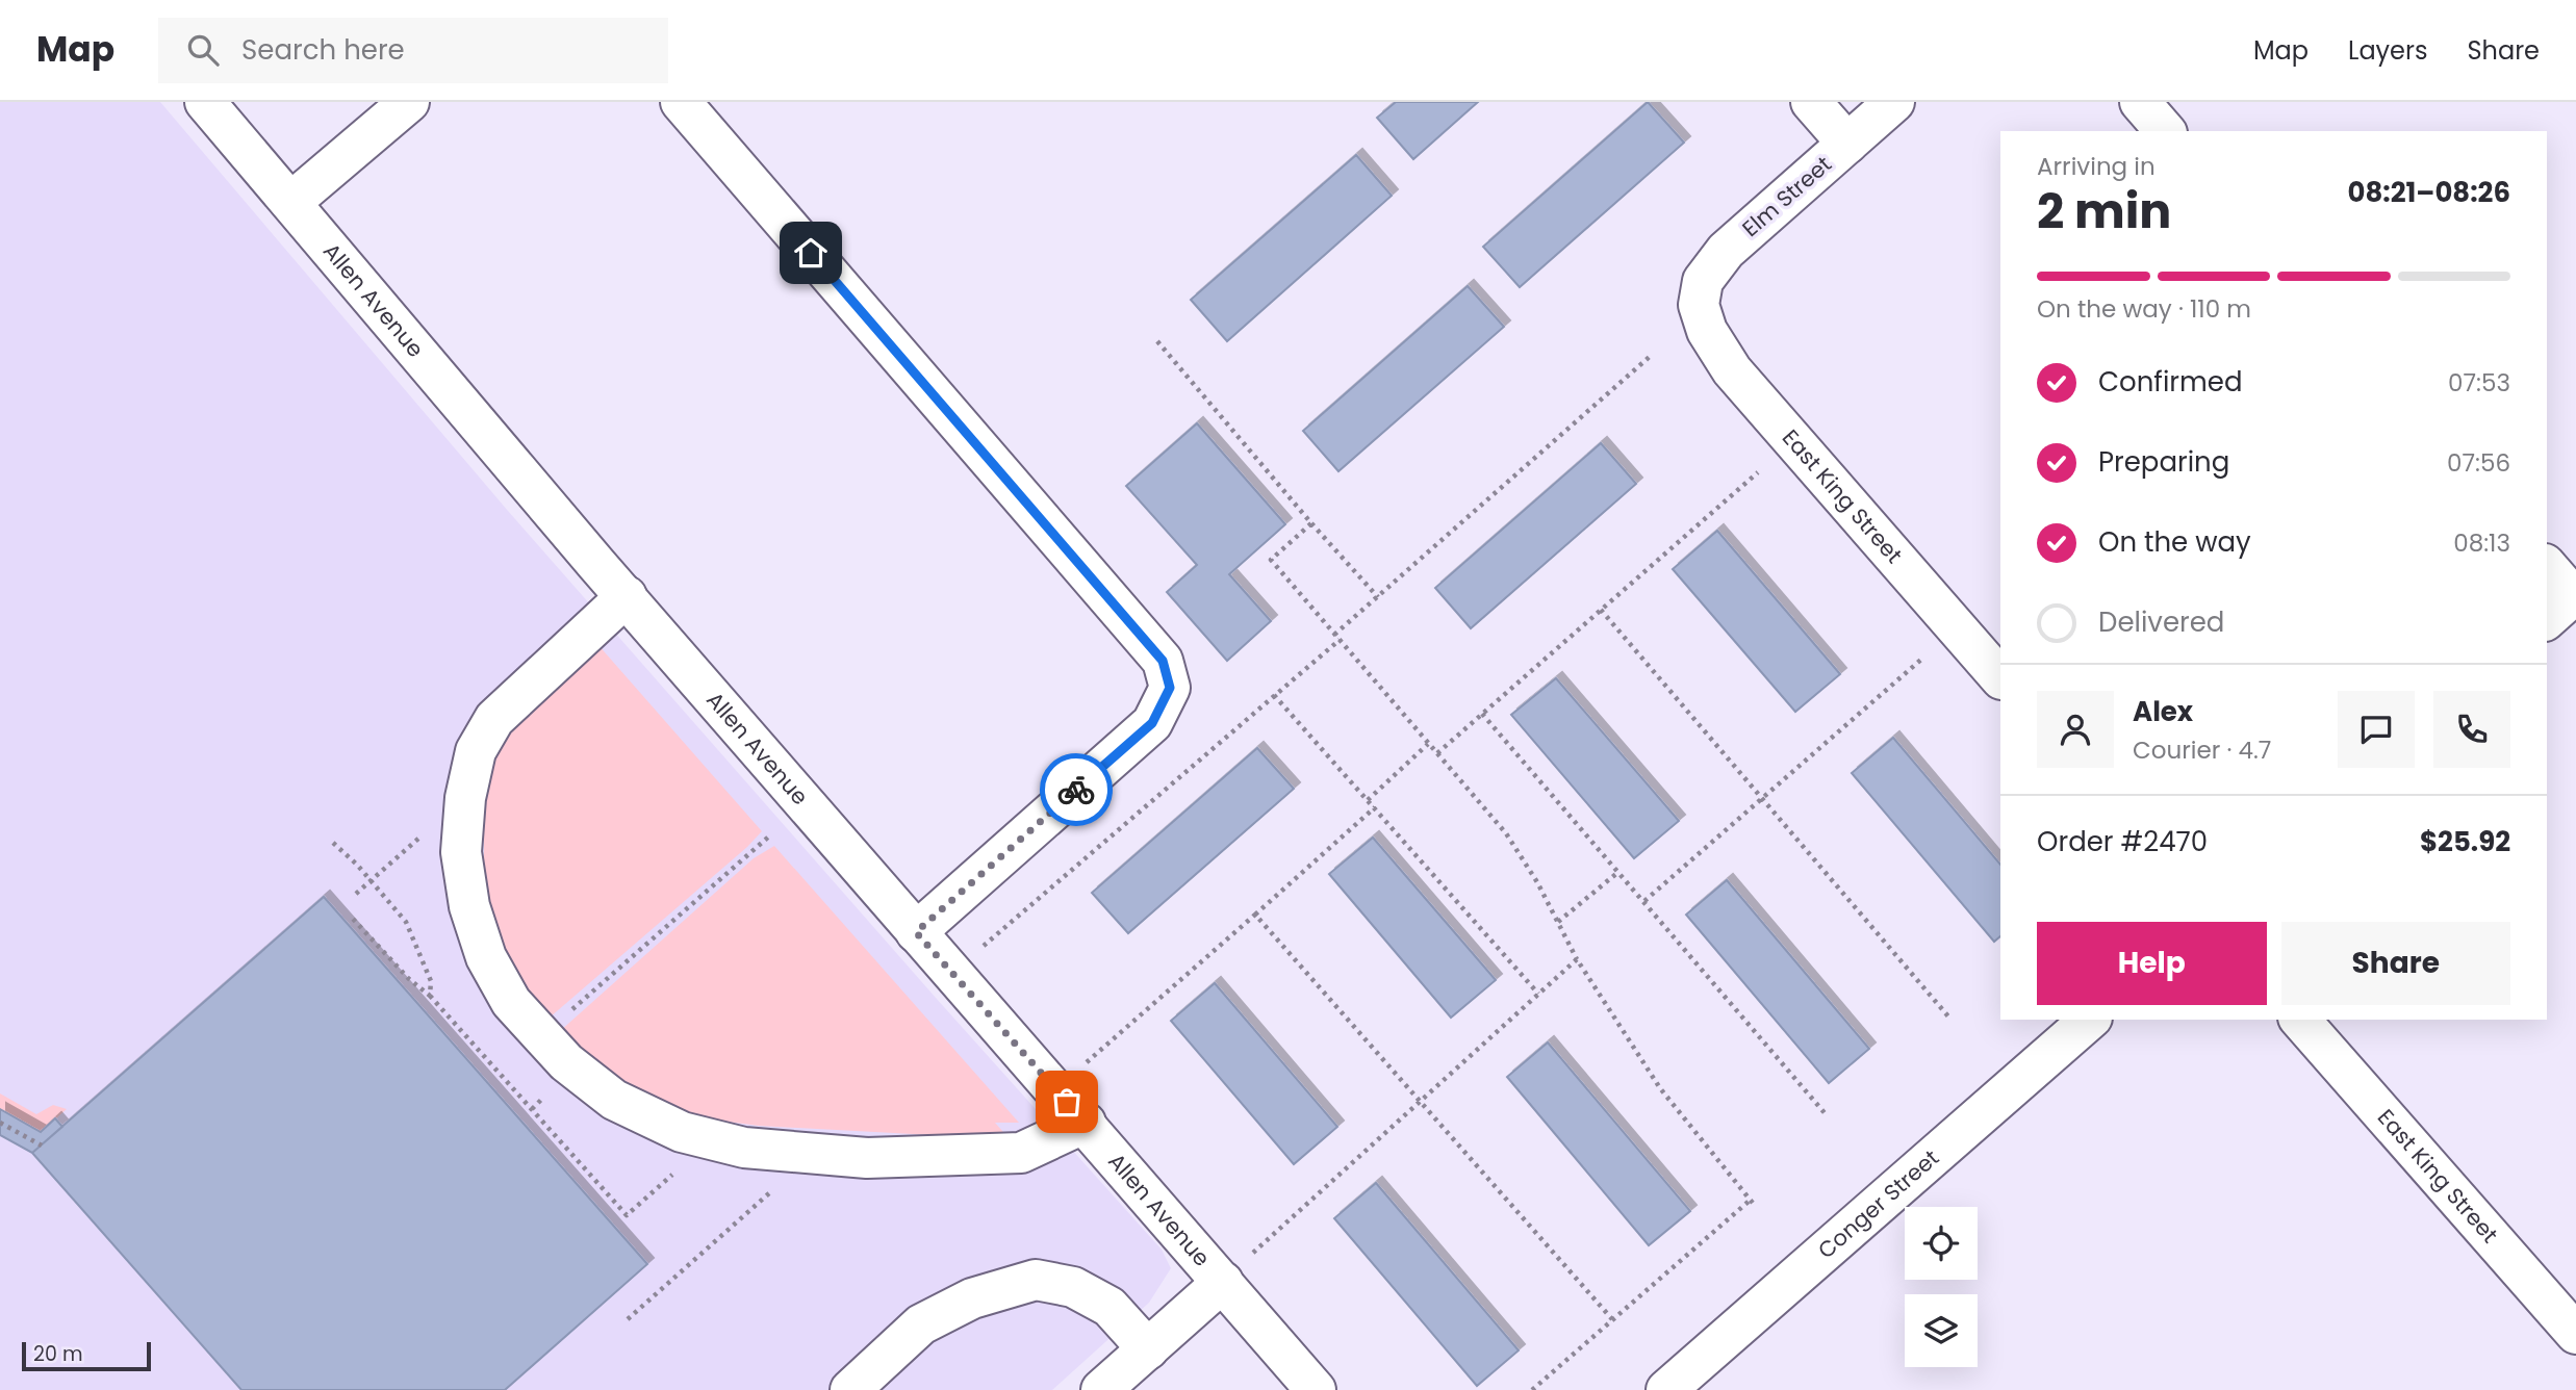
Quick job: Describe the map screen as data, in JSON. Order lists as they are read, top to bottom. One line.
{"streets":{"street":["Elm Street","Allen Avenue","East King Street","Conger Street"]},"crossings":[["Elm Street","East King Street"]],"scale_bar":"20 m","page":{"header":"Map","search":"Search here","nav":["Map","Layers","Share"],"heading":["2 min","Arriving in","08:21–08:26"],"panel":["Alex","Courier · 4.7","Order #2470","$25.92"],"bar":"On the way · 110 m","list":[["Confirmed","07:53"],["Preparing","07:56"],["On the way","08:13"],"Delivered"],"buttons":["Help","Share"],"scale":"20 m"}}
